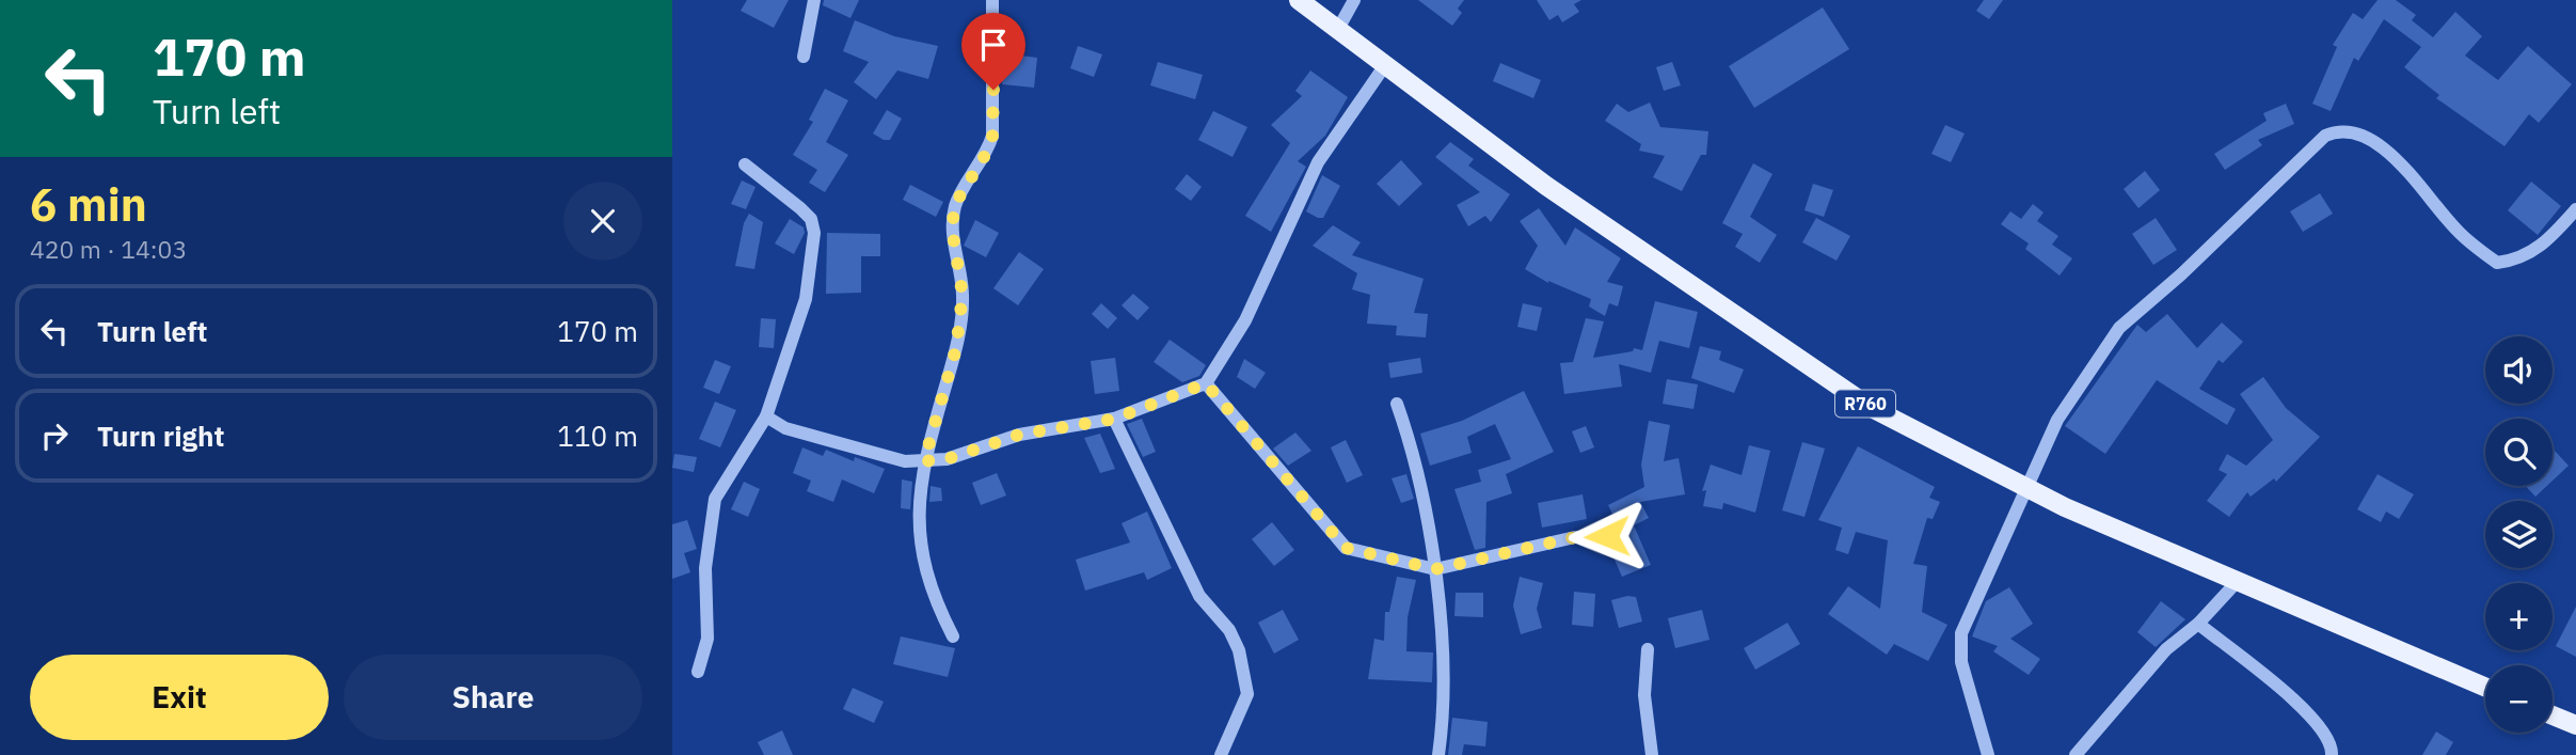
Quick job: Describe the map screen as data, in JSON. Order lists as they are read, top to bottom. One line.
{"streets":{"main road":["R760"]},"page":{"turn":["170 m","Turn left"],"heading":["6 min","420 m · 14:03"],"list":[{"name":"Turn left","value":"170 m"},{"name":"Turn right","value":"110 m"}],"map_buttons":["+","−"],"buttons":["Exit","Share"]}}
